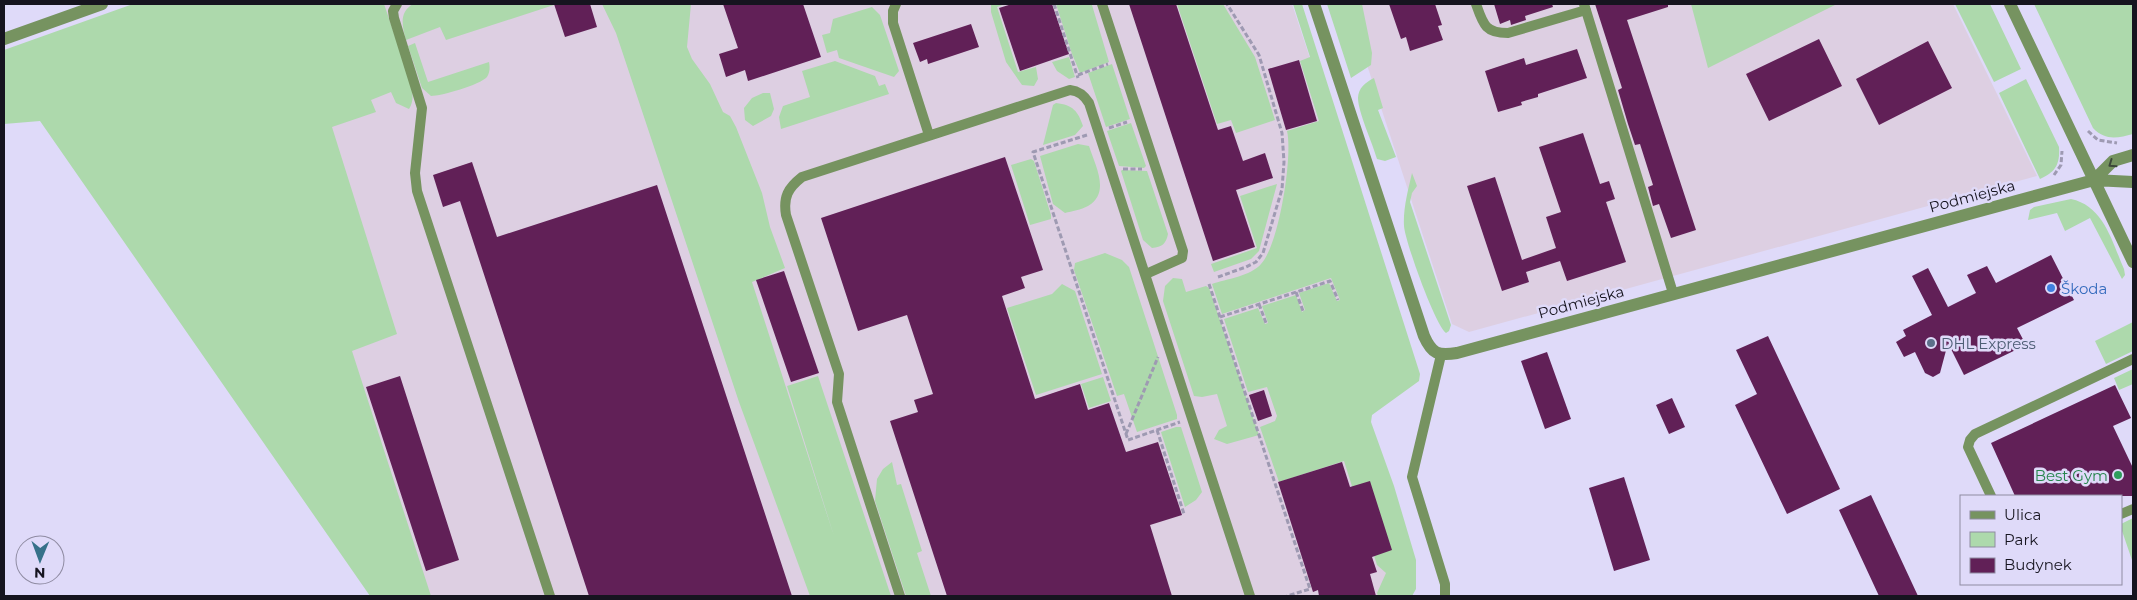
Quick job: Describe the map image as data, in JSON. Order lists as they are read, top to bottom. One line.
{"streets":{"street":["Podmiejska"]},"places":["Škoda","DHL Express","Best Gym"],"legend":["Ulica","Park","Budynek"],"north":"bottom"}
